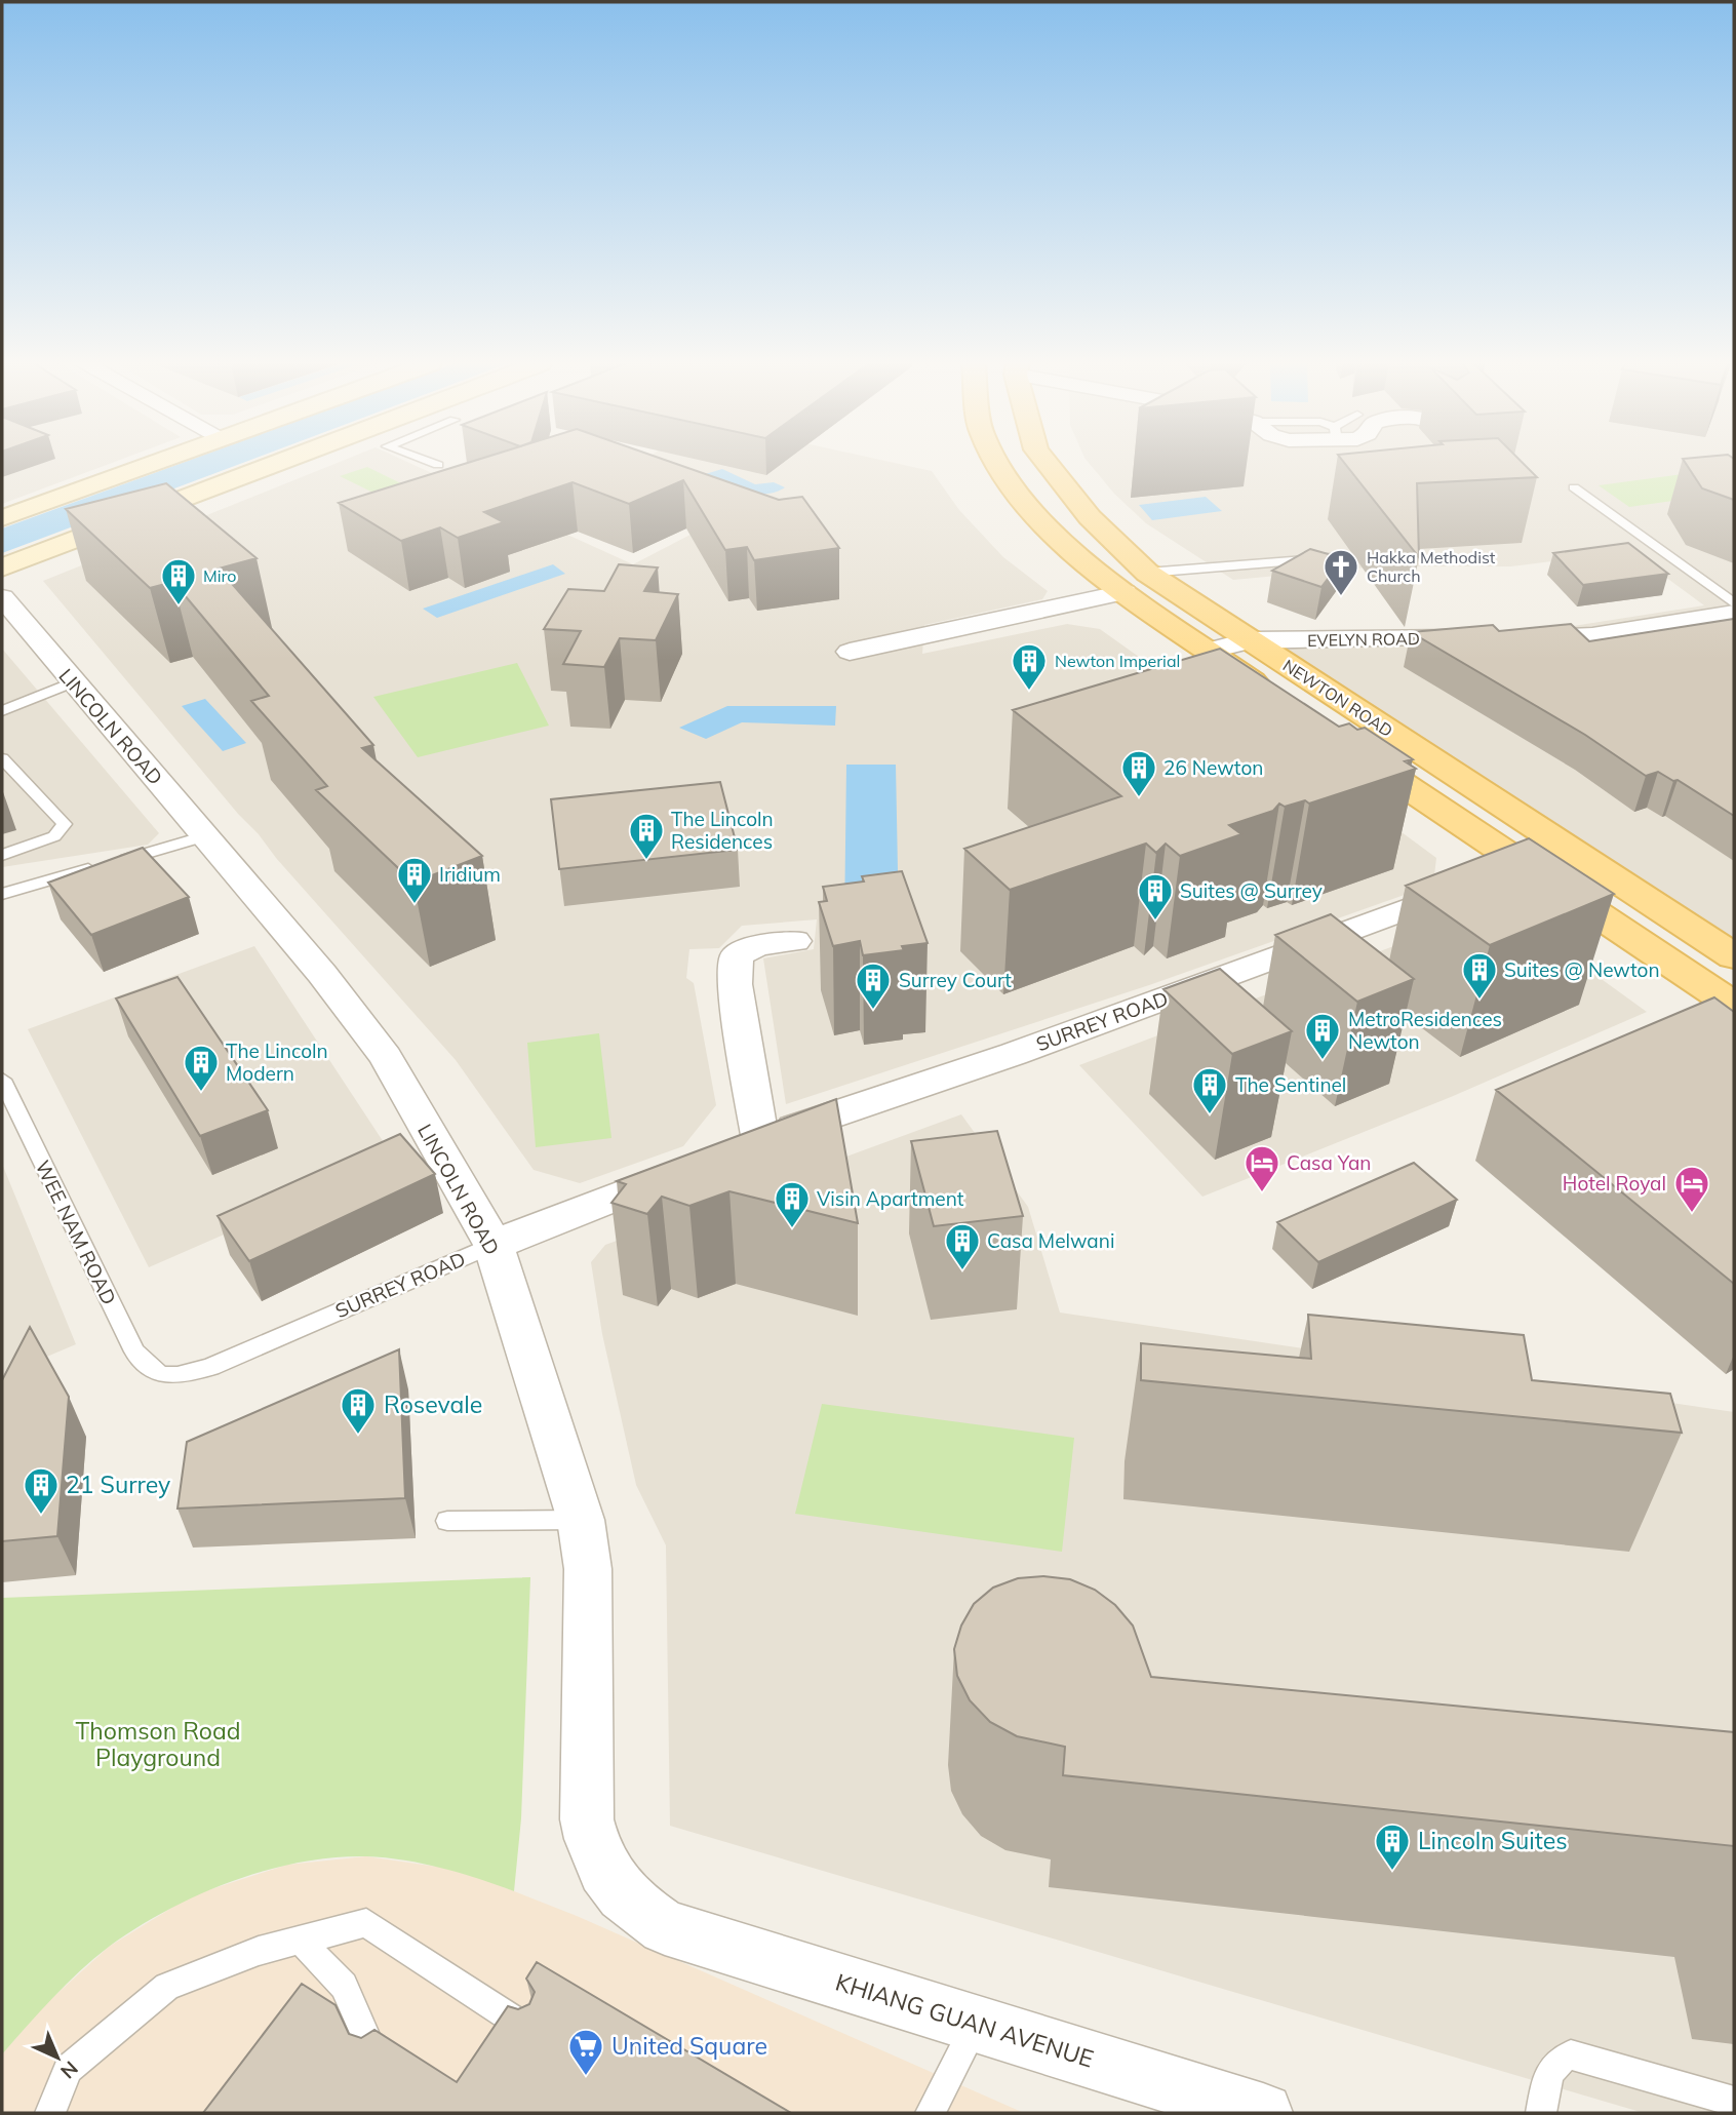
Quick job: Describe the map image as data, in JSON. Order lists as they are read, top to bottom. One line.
{"streets":{"main road":["NEWTON ROAD"],"street":["EVELYN ROAD","LINCOLN ROAD","SURREY ROAD","KHIANG GUAN AVENUE"],"lane":["WEE NAM ROAD"]},"crossings":[["EVELYN ROAD","NEWTON ROAD"],["NEWTON ROAD","SURREY ROAD"],["LINCOLN ROAD","SURREY ROAD"],["LINCOLN ROAD","KHIANG GUAN AVENUE"],["SURREY ROAD","WEE NAM ROAD"]],"parks":["Thomson Road Playground"],"places":{"church":["Hakka Methodist Church"],"building":["Miro","Newton Imperial","26 Newton","The Lincoln Residences","Iridium","Suites @ Surrey","Suites @ Newton","Surrey Court","MetroResidences Newton","The Lincoln Modern","The Sentinel","Visin Apartment","Casa Melwani","Rosevale","21 Surrey","Lincoln Suites"],"hotel":["Casa Yan","Hotel Royal"],"supermarket":["United Square"]},"north":"bottom right"}
